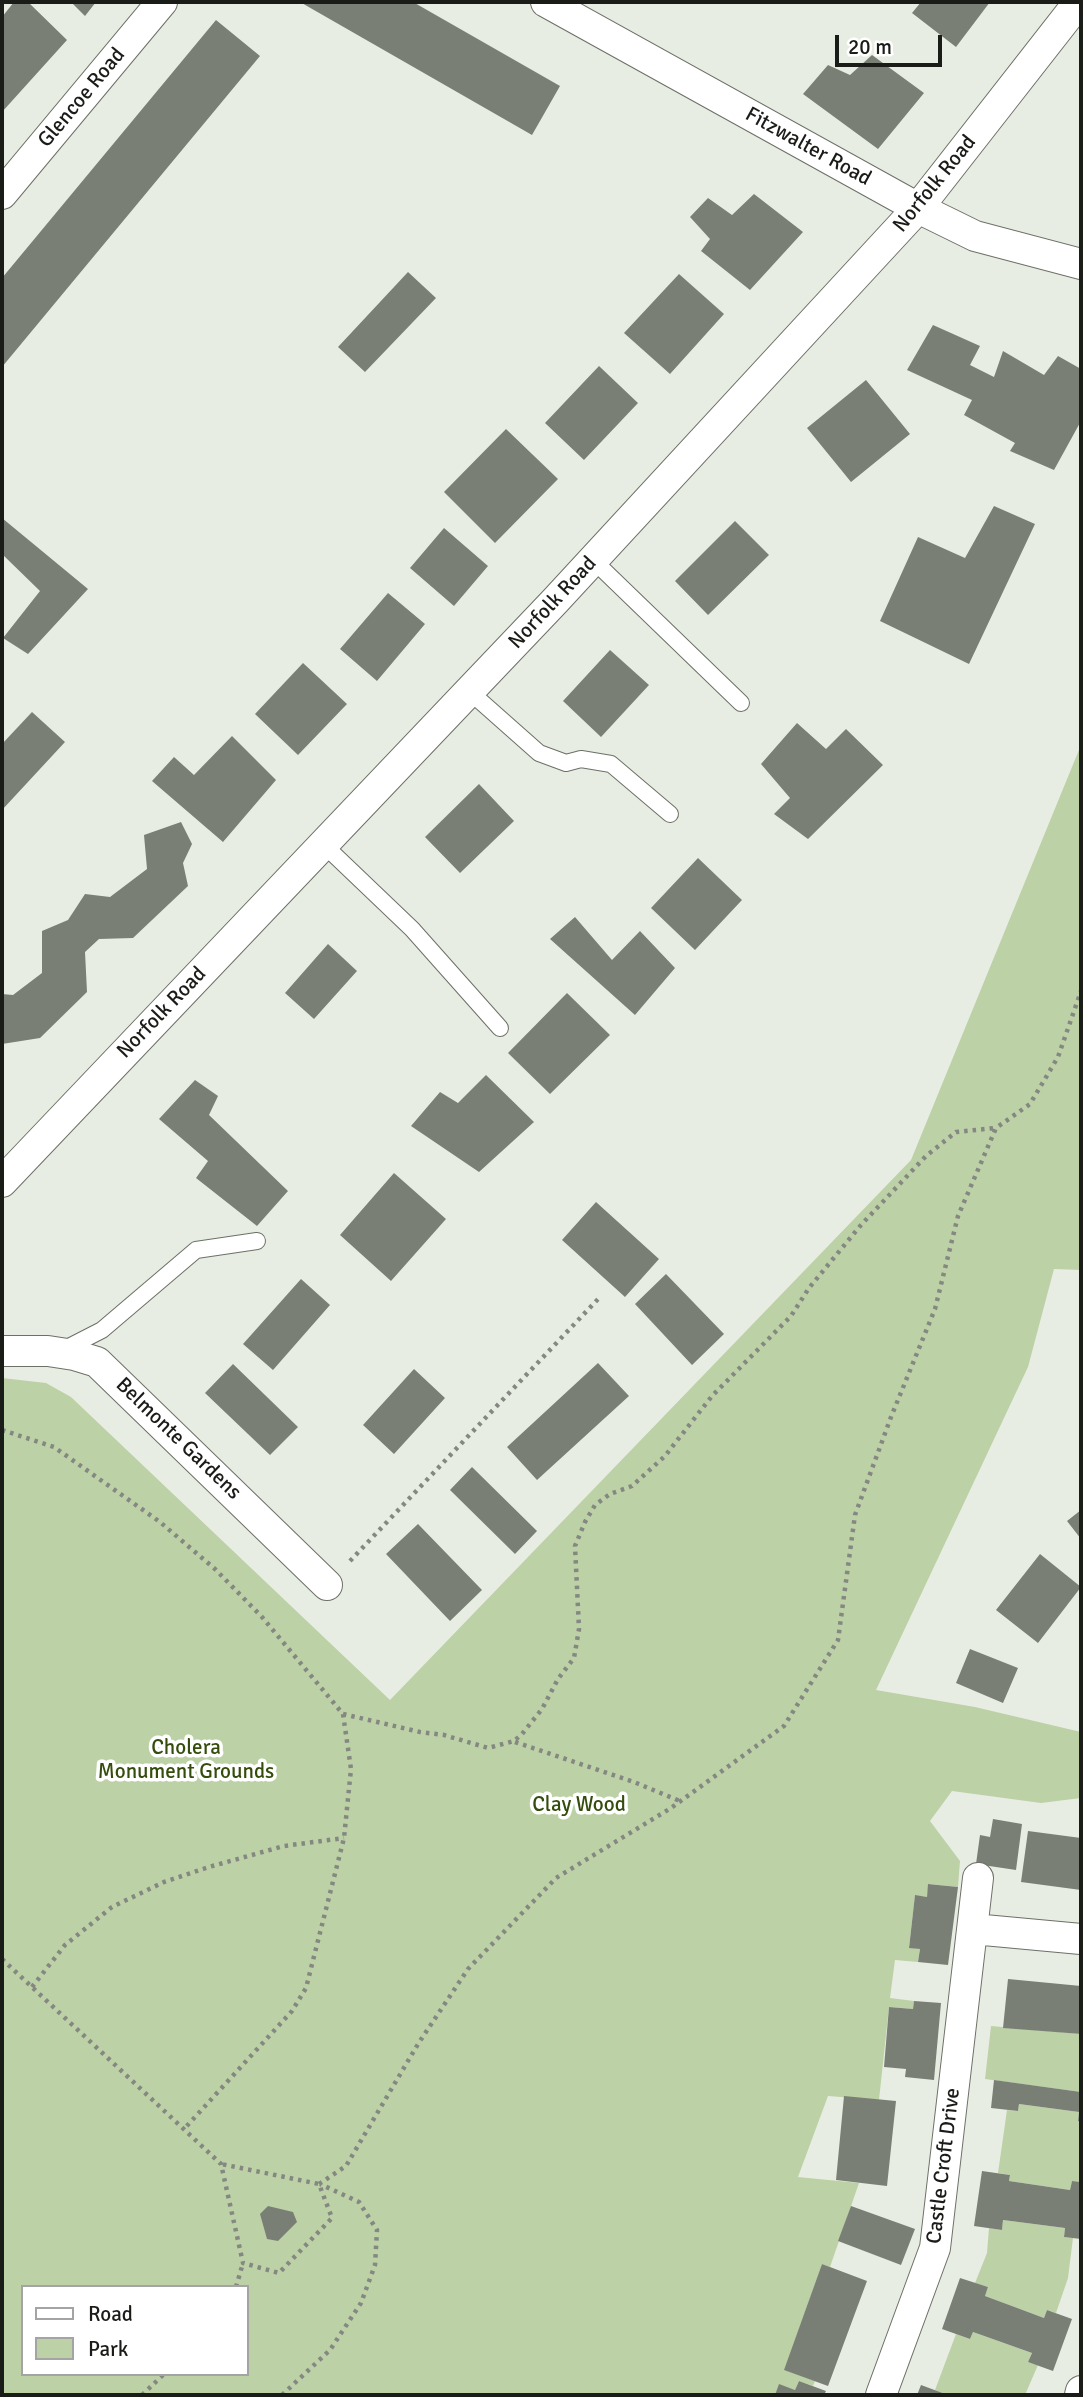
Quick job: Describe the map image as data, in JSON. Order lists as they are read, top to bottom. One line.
{"streets":{"street":["Glencoe Road","Fitzwalter Road","Norfolk Road","Belmonte Gardens","Castle Croft Drive"]},"crossings":[["Fitzwalter Road","Norfolk Road"]],"parks":["Cholera Monument Grounds","Clay Wood"],"legend":["Road","Park"],"scale_bar":"20 m"}
